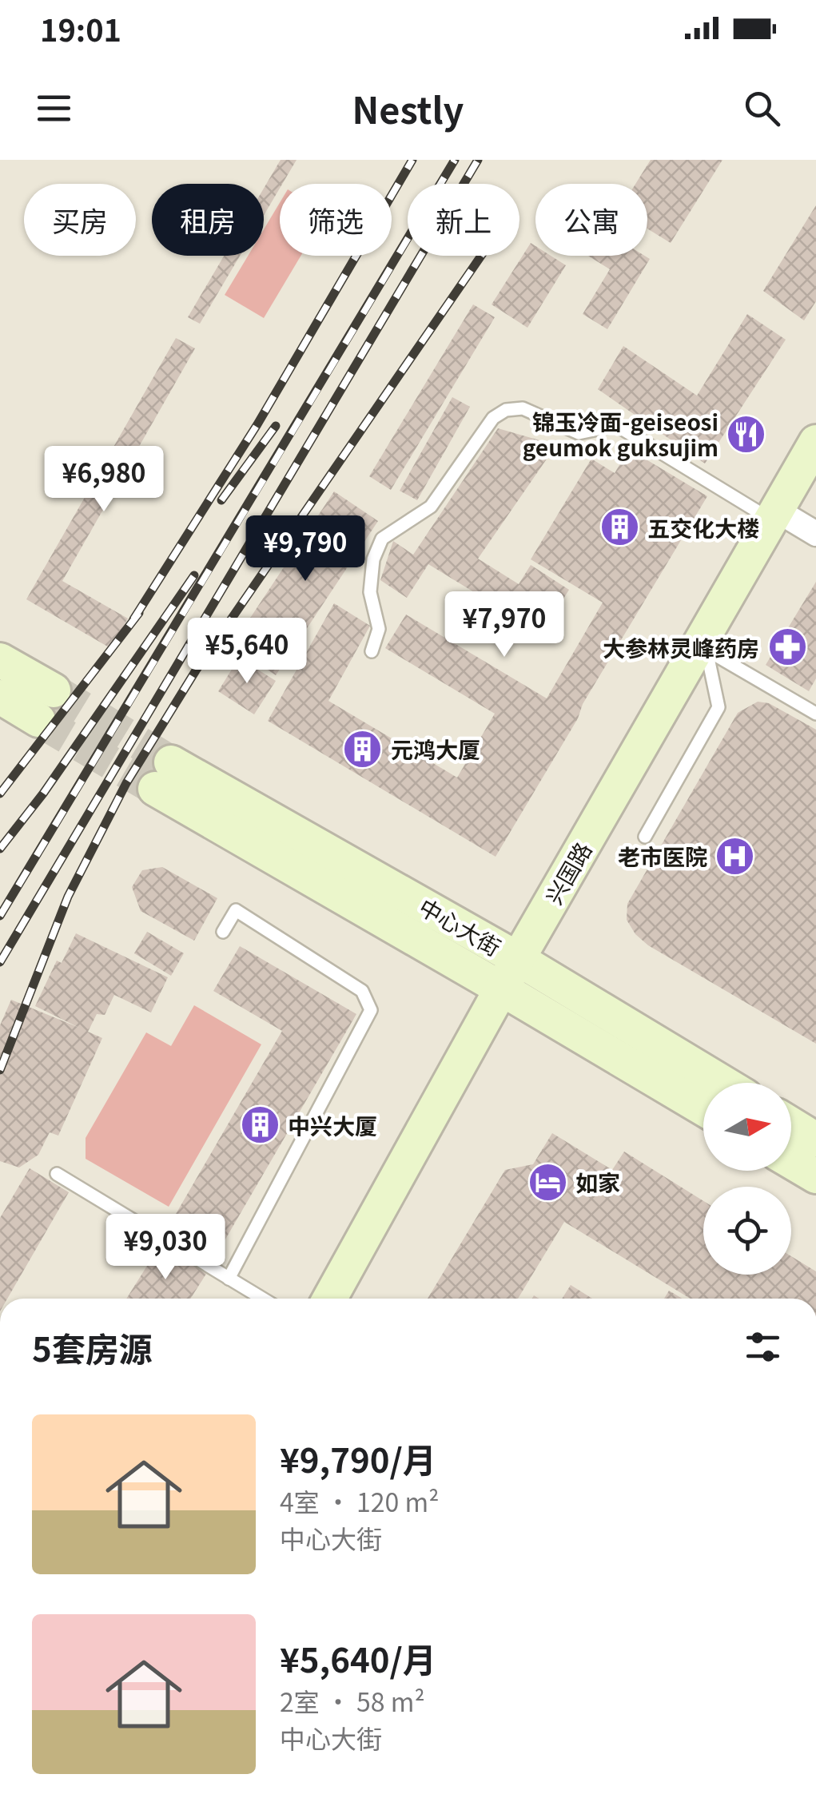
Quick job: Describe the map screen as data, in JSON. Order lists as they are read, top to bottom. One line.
{"streets":{"main road":["兴国路","中心大街"]},"crossings":[["兴国路","中心大街"]],"places":{"restaurant":["锦玉冷面-geiseosi geumok guksujim"],"building":["五交化大楼","元鸿大厦","中兴大厦"],"pharmacy":["大参林灵峰药房"],"hospital":["老市医院"],"hotel":["如家"]},"north":"right","page":{"status":"19:01","header":"Nestly","chip":["买房","租房","筛选","新上","公寓"],"price":["¥6,980","¥9,790","¥7,970","¥5,640","¥9,030"],"heading":"5套房源","list":[{"name":"¥9,790/月","note":"4室 · 120 m² · 中心大街"},{"name":"¥5,640/月","note":"2室 · 58 m² · 中心大街"}]}}
